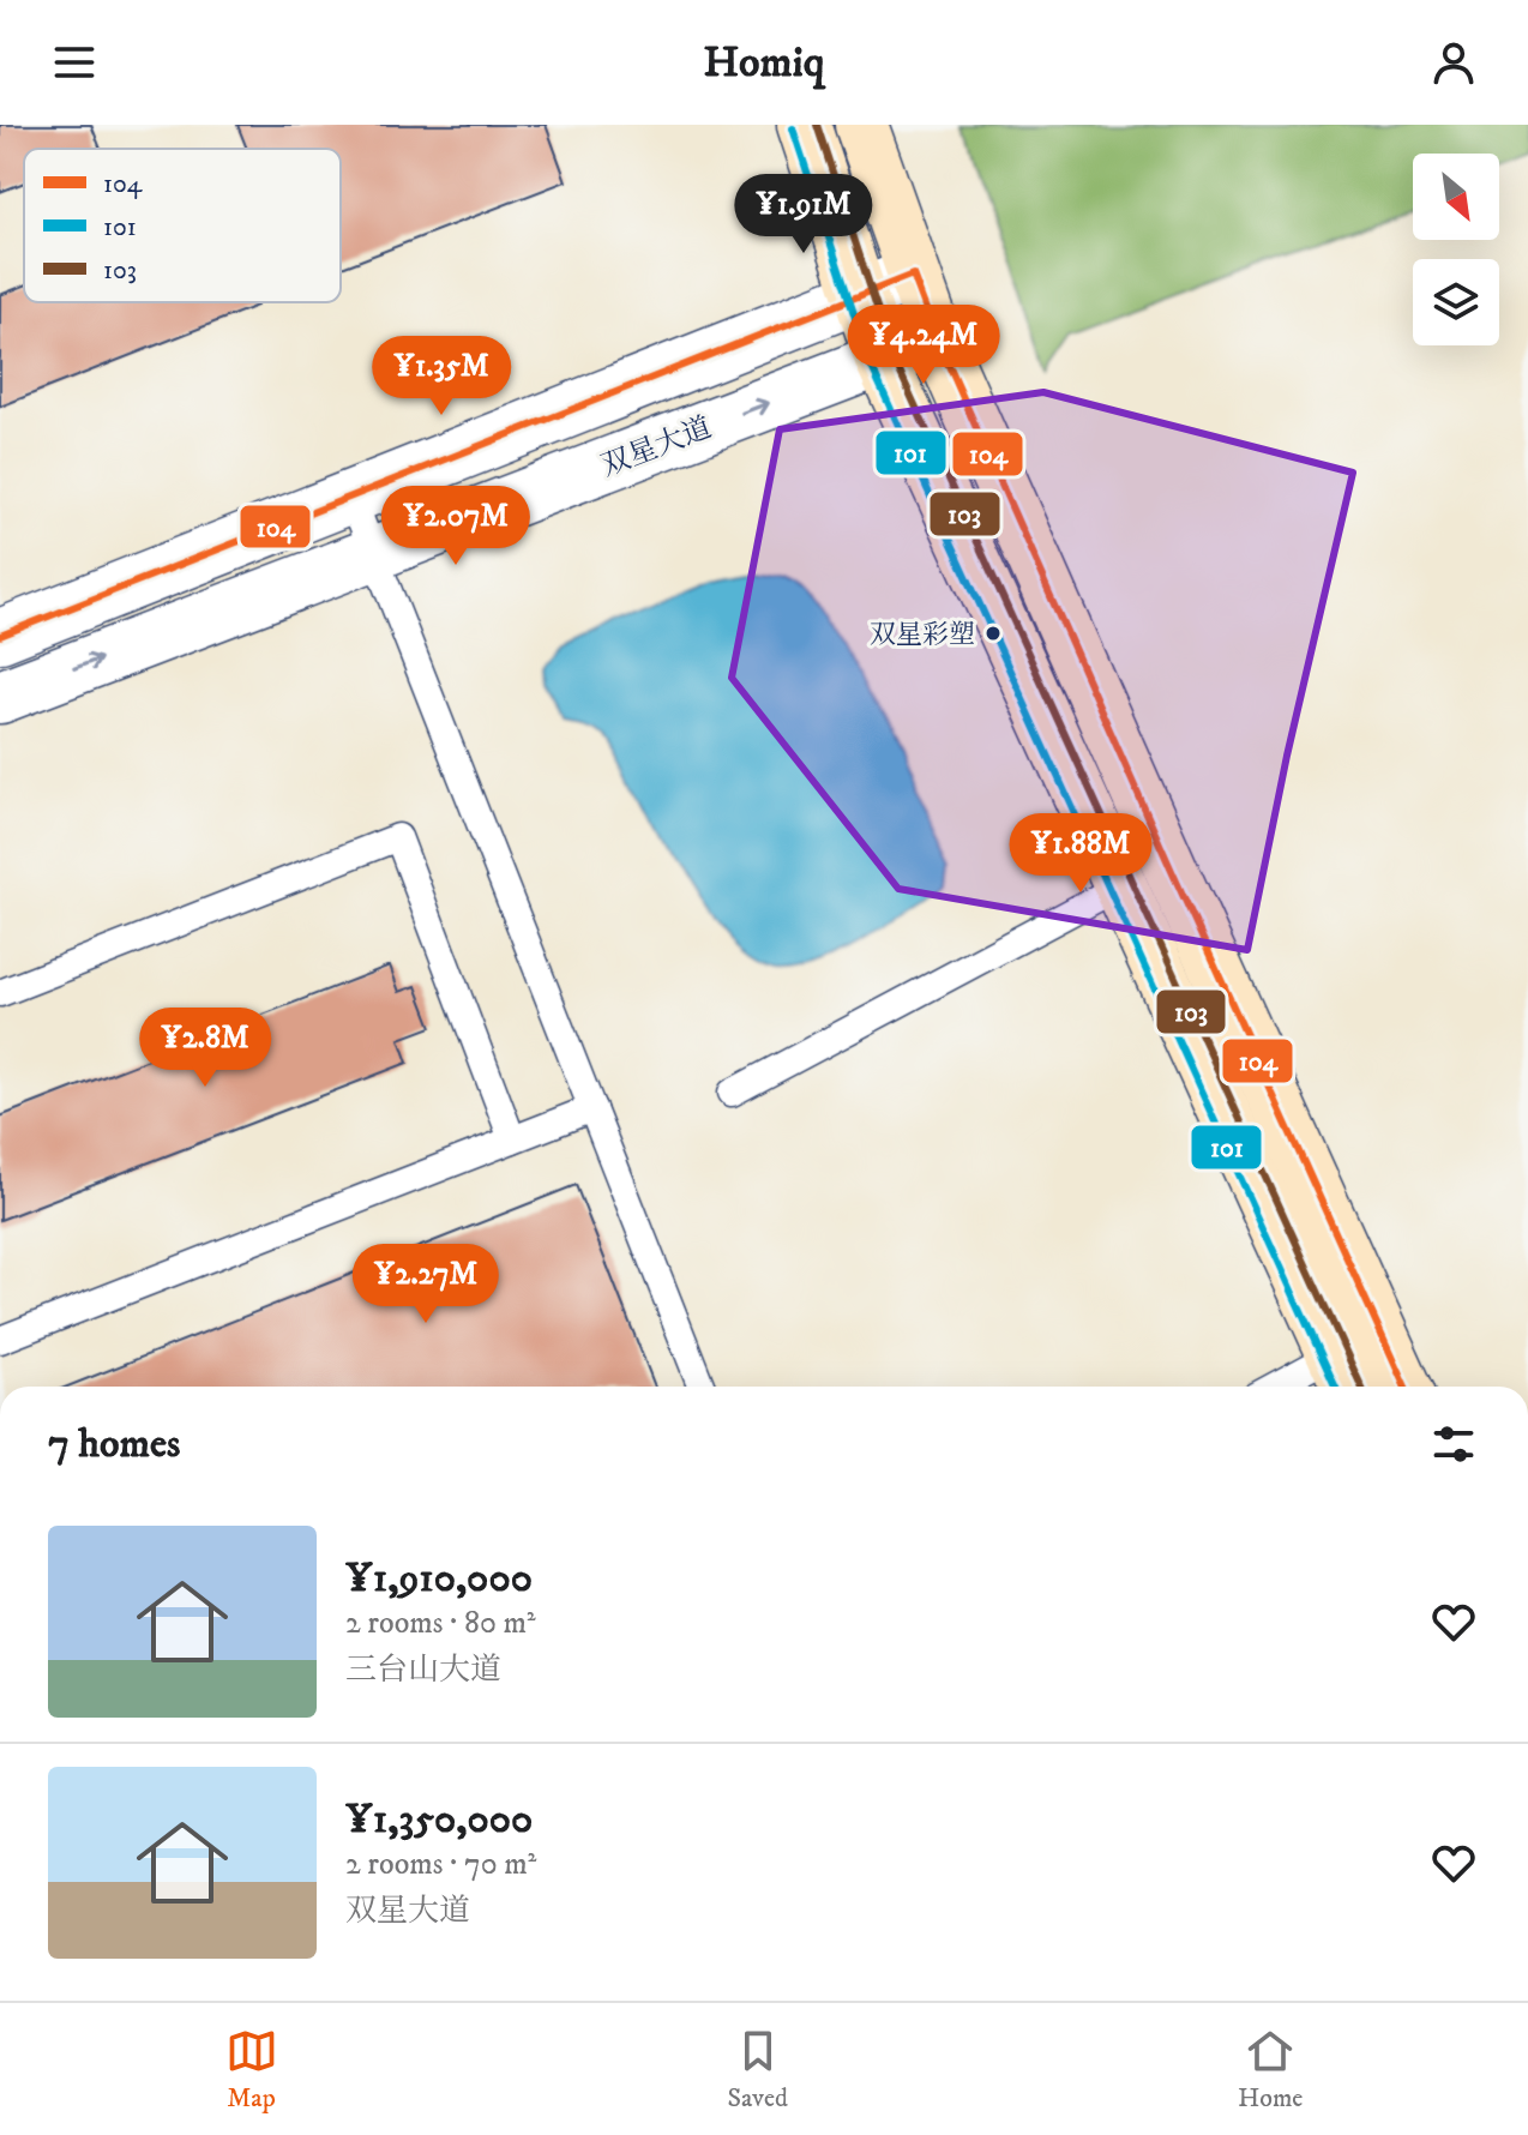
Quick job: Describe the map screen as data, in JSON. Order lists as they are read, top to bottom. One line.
{"streets":{"street":["双星大道"]},"places":["双星彩塑"],"lines":["transit line 103","transit line 101","transit line 104"],"legend":["104","101","103"],"north":"bottom right","page":{"header":"Homiq","price":["¥1.91M","¥4.24M","¥1.35M","¥2.07M","¥1.88M","¥2.8M","¥2.27M"],"heading":"7 homes","list":[{"name":"¥1,910,000","note":"2 rooms · 80 m² · 三台山大道"},{"name":"¥1,350,000","note":"2 rooms · 70 m² · 双星大道"}],"tabs":["Map","Saved","Home"]}}
